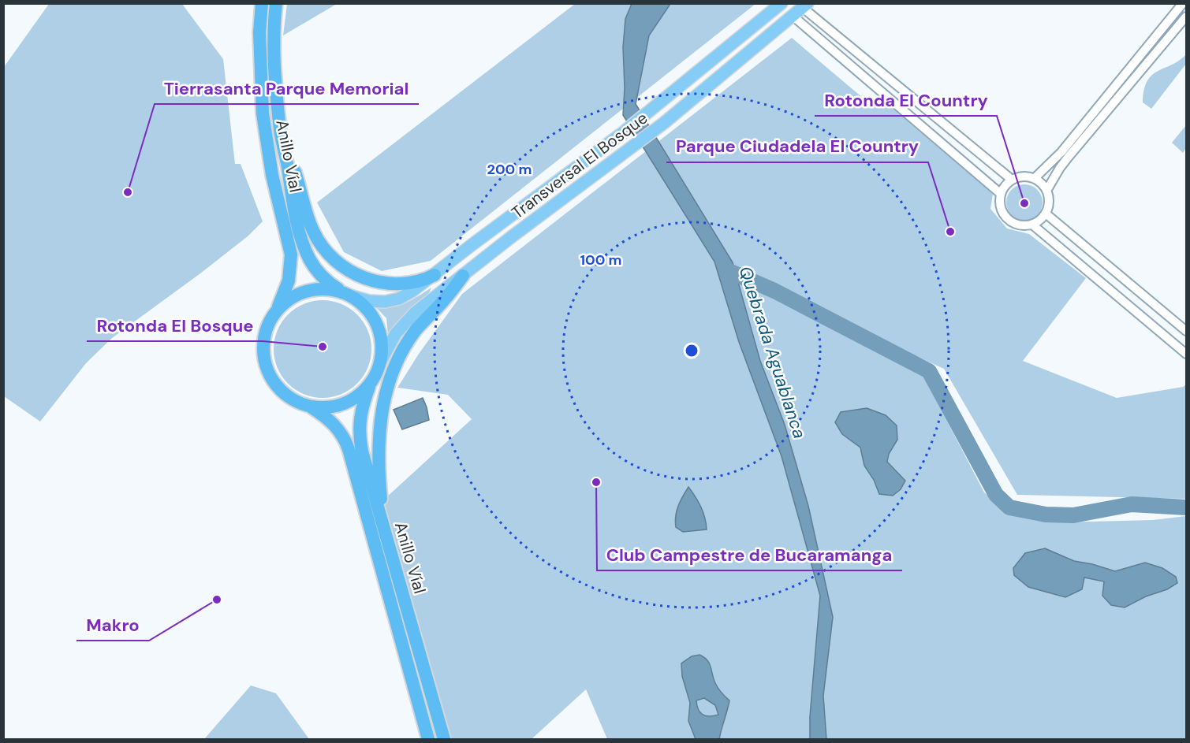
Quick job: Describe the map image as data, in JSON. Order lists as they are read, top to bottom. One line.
{"streets":{"highway":["Anillo Víal"],"main road":["Transversal El Bosque"]},"crossings":[["Anillo Víal","Transversal El Bosque"]],"water":["Quebrada Aguablanca"],"places":["Tierrasanta Parque Memorial","Rotonda El Country","Parque Ciudadela El Country","Rotonda El Bosque","Club Campestre de Bucaramanga","Makro"],"rings":["200 m","100 m"]}
